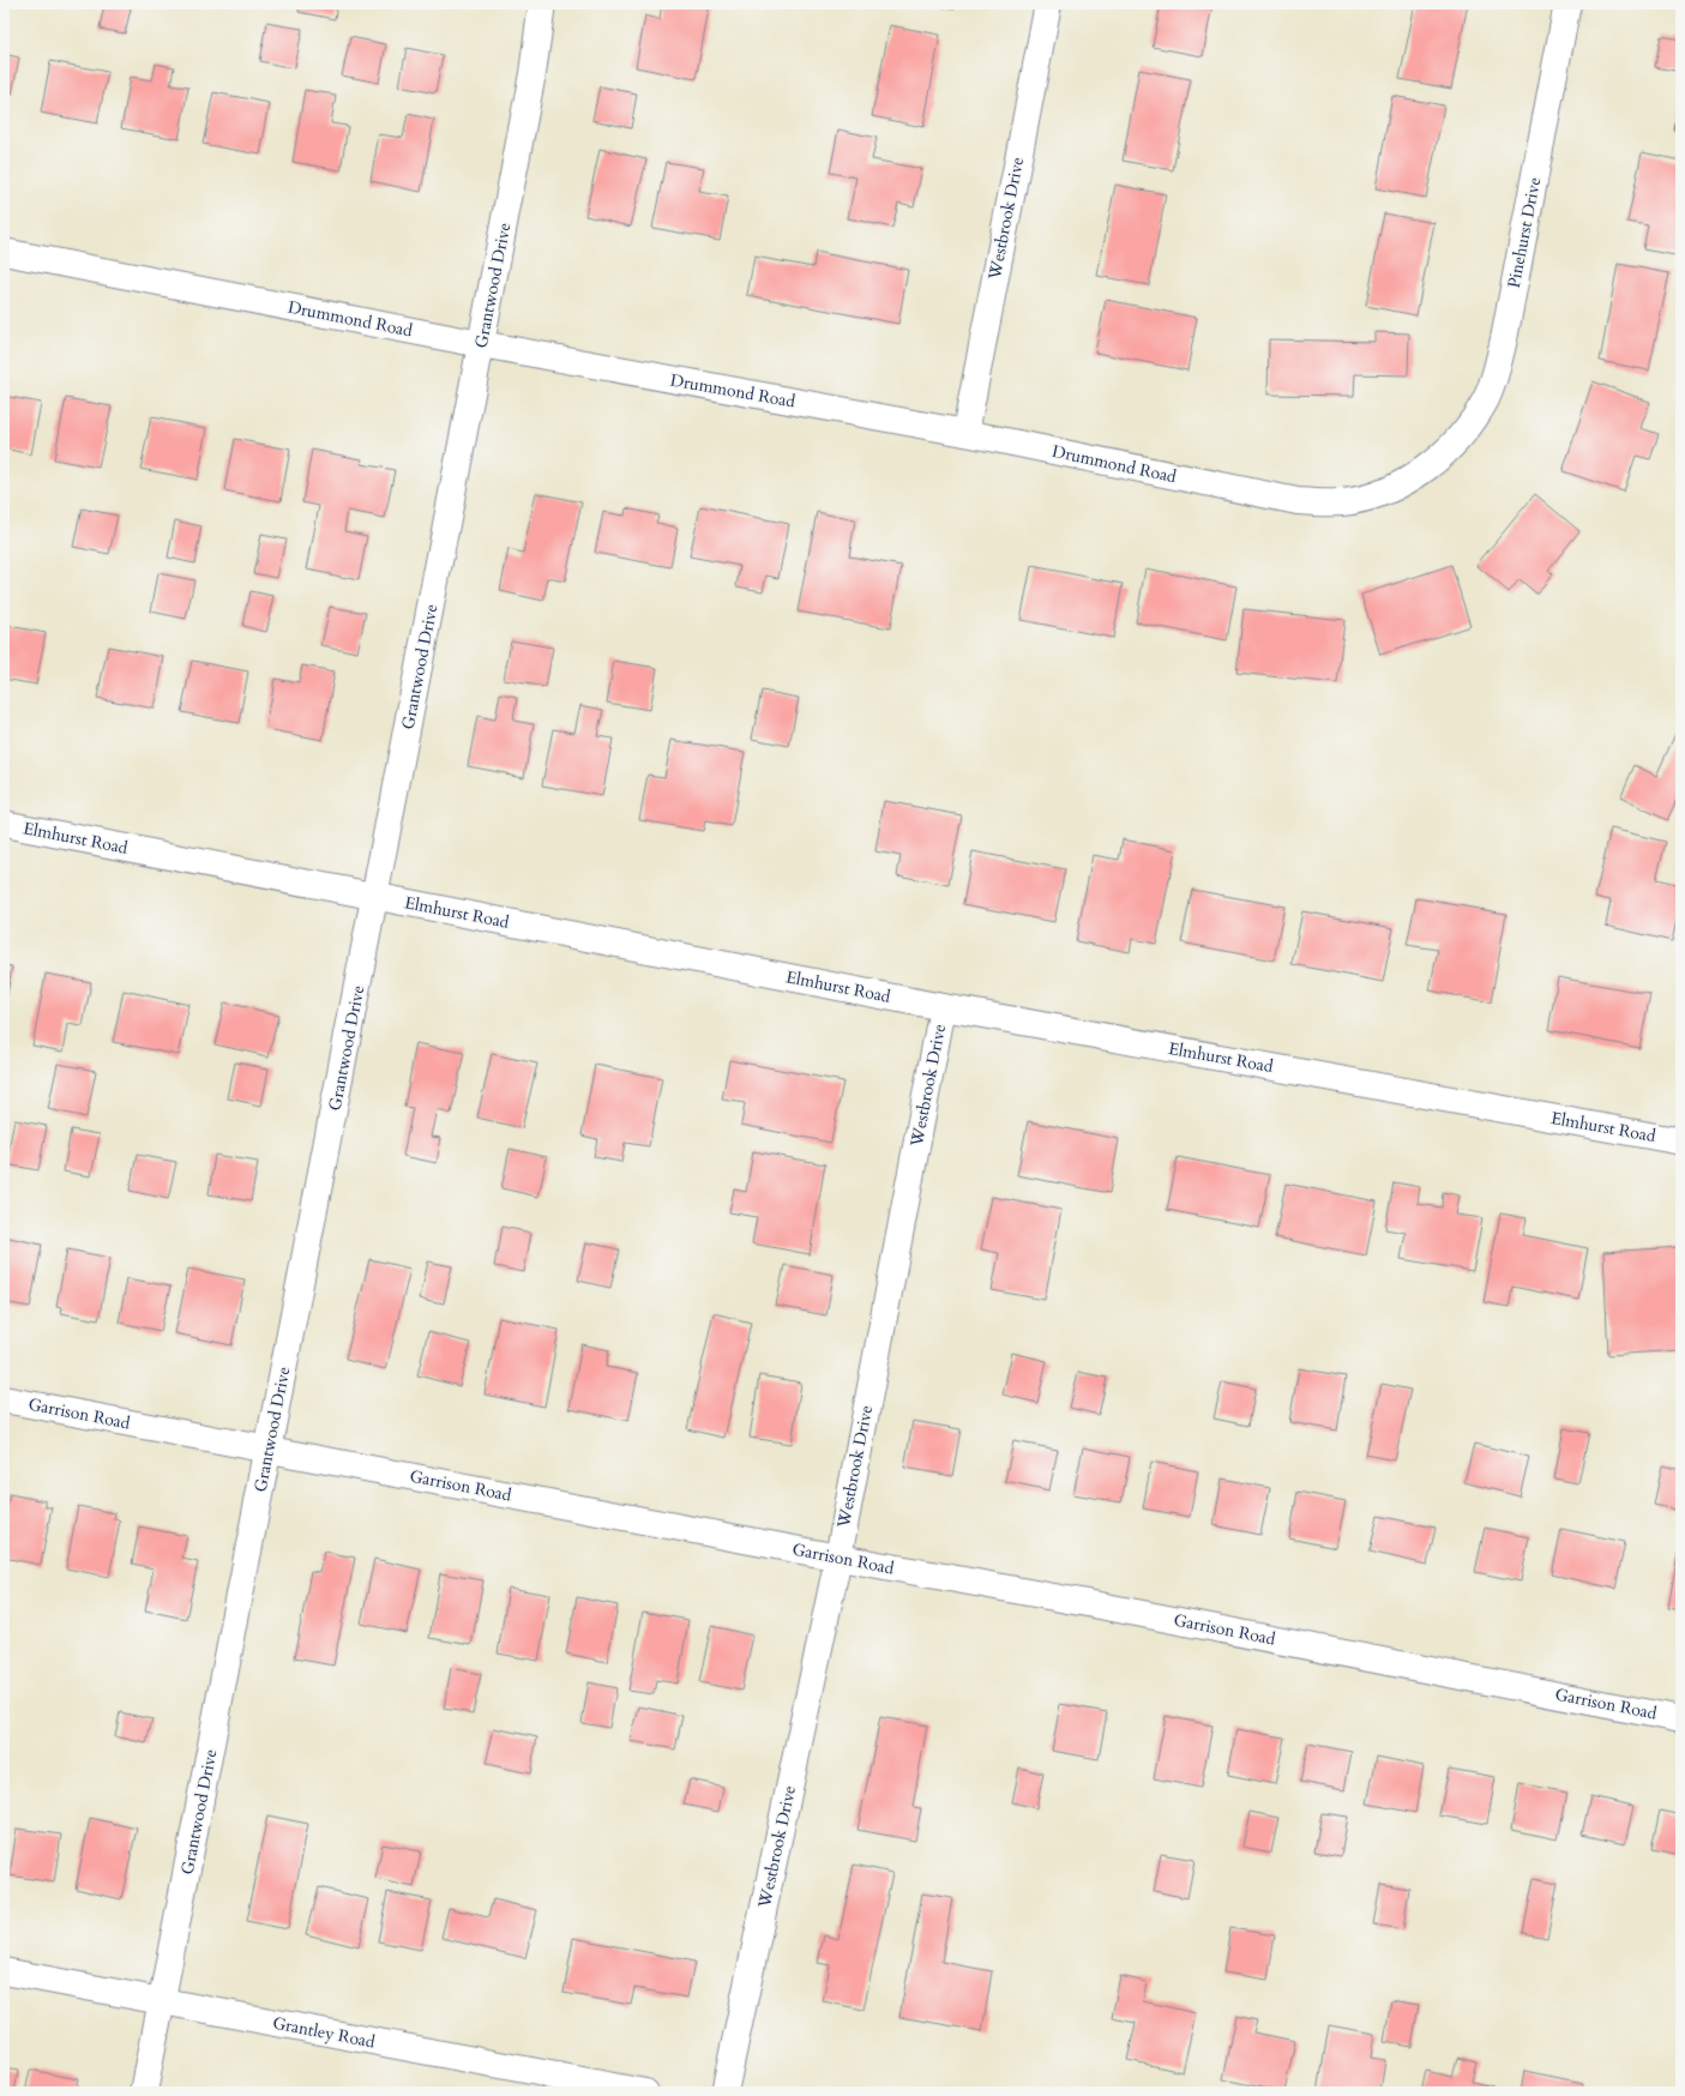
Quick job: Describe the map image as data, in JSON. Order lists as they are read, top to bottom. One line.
{"streets":{"street":["Westbrook Drive","Pinehurst Drive","Grantwood Drive","Drummond Road","Elmhurst Road","Garrison Road","Grantley Road"]},"crossings":[["Westbrook Drive","Drummond Road"],["Westbrook Drive","Elmhurst Road"],["Westbrook Drive","Garrison Road"],["Pinehurst Drive","Drummond Road"],["Grantwood Drive","Drummond Road"],["Grantwood Drive","Elmhurst Road"],["Grantwood Drive","Garrison Road"],["Grantwood Drive","Grantley Road"]]}
